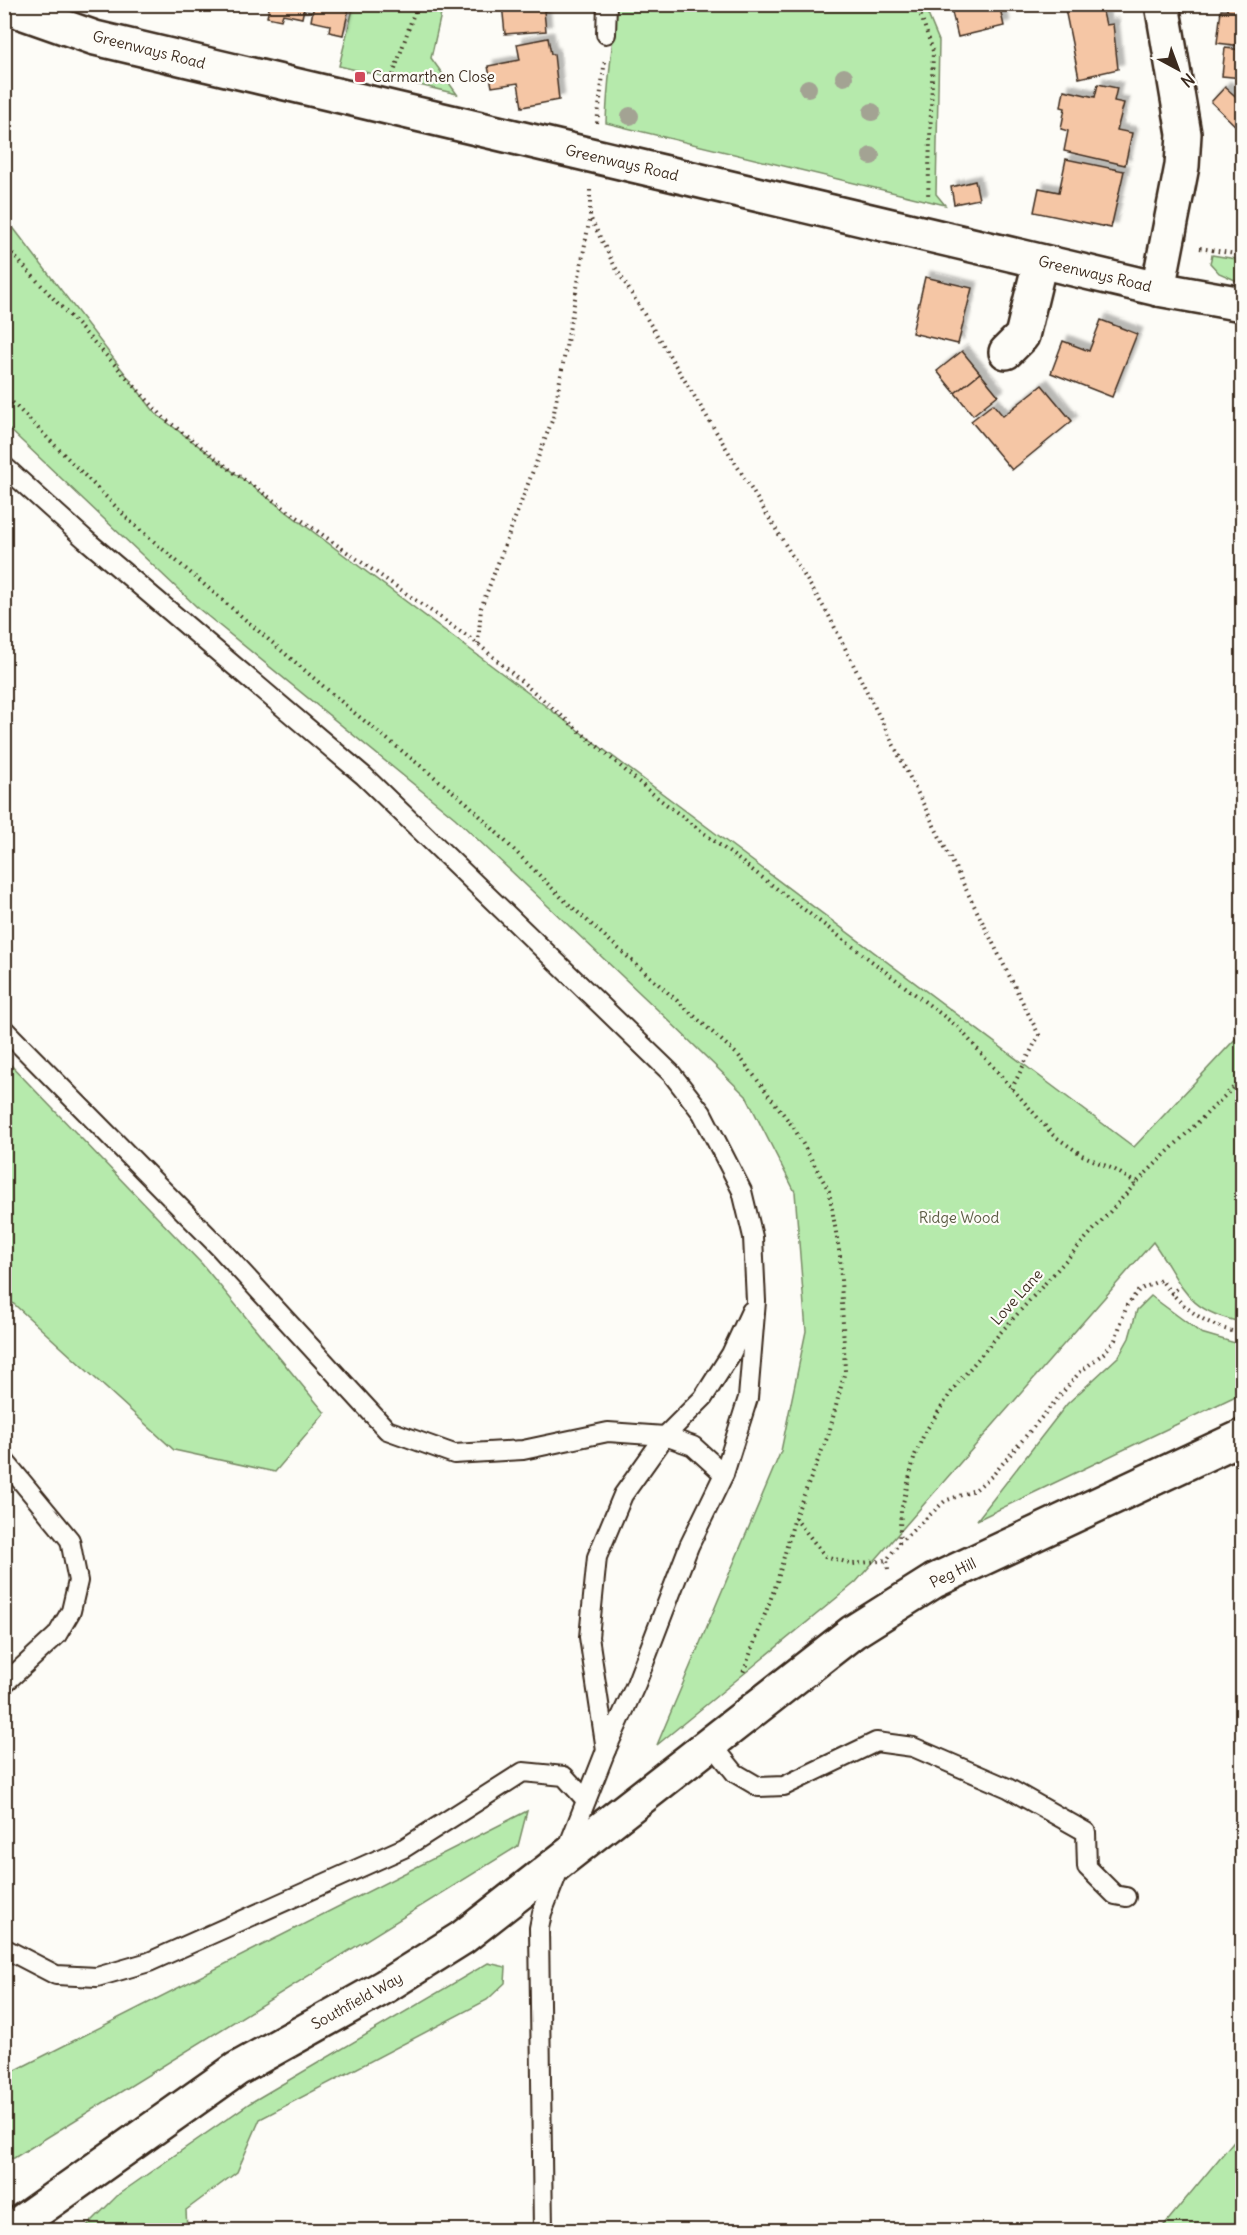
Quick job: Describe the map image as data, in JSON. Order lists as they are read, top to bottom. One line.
{"streets":{"street":["Greenways Road","Peg Hill","Southfield Way"],"path":["Love Lane"]},"crossings":[["Peg Hill","Southfield Way"]],"parks":["Ridge Wood"],"places":{"transit":["Carmarthen Close"]},"north":"bottom right"}
